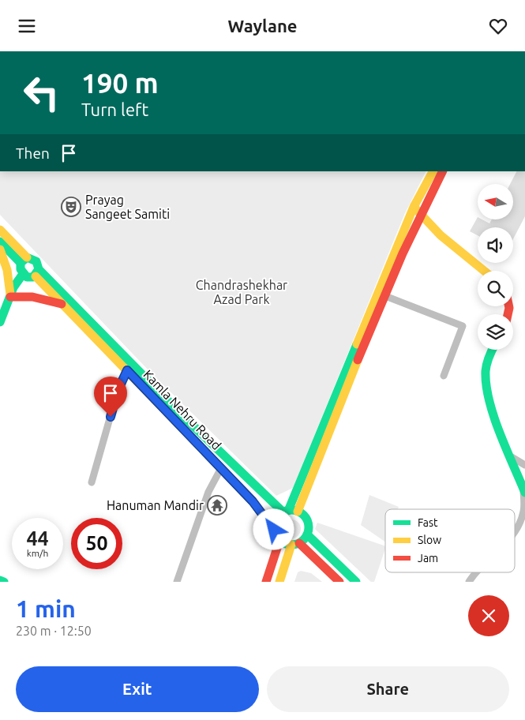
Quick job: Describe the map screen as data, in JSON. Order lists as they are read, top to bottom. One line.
{"streets":{"main road":["Kamla Nehru Road"]},"parks":["Chandrashekhar Azad Park"],"places":{"theatre":["Prayag Sangeet Samiti"],"temple":["Hanuman Mandir"]},"legend":["Fast","Slow","Jam"],"north":"left","page":{"header":"Waylane","turn":["190 m","Turn left"],"then":"Then","speed":"44 km/h","limit":"50","heading":["1 min","230 m · 12:50"],"buttons":["Exit","Share"]}}
